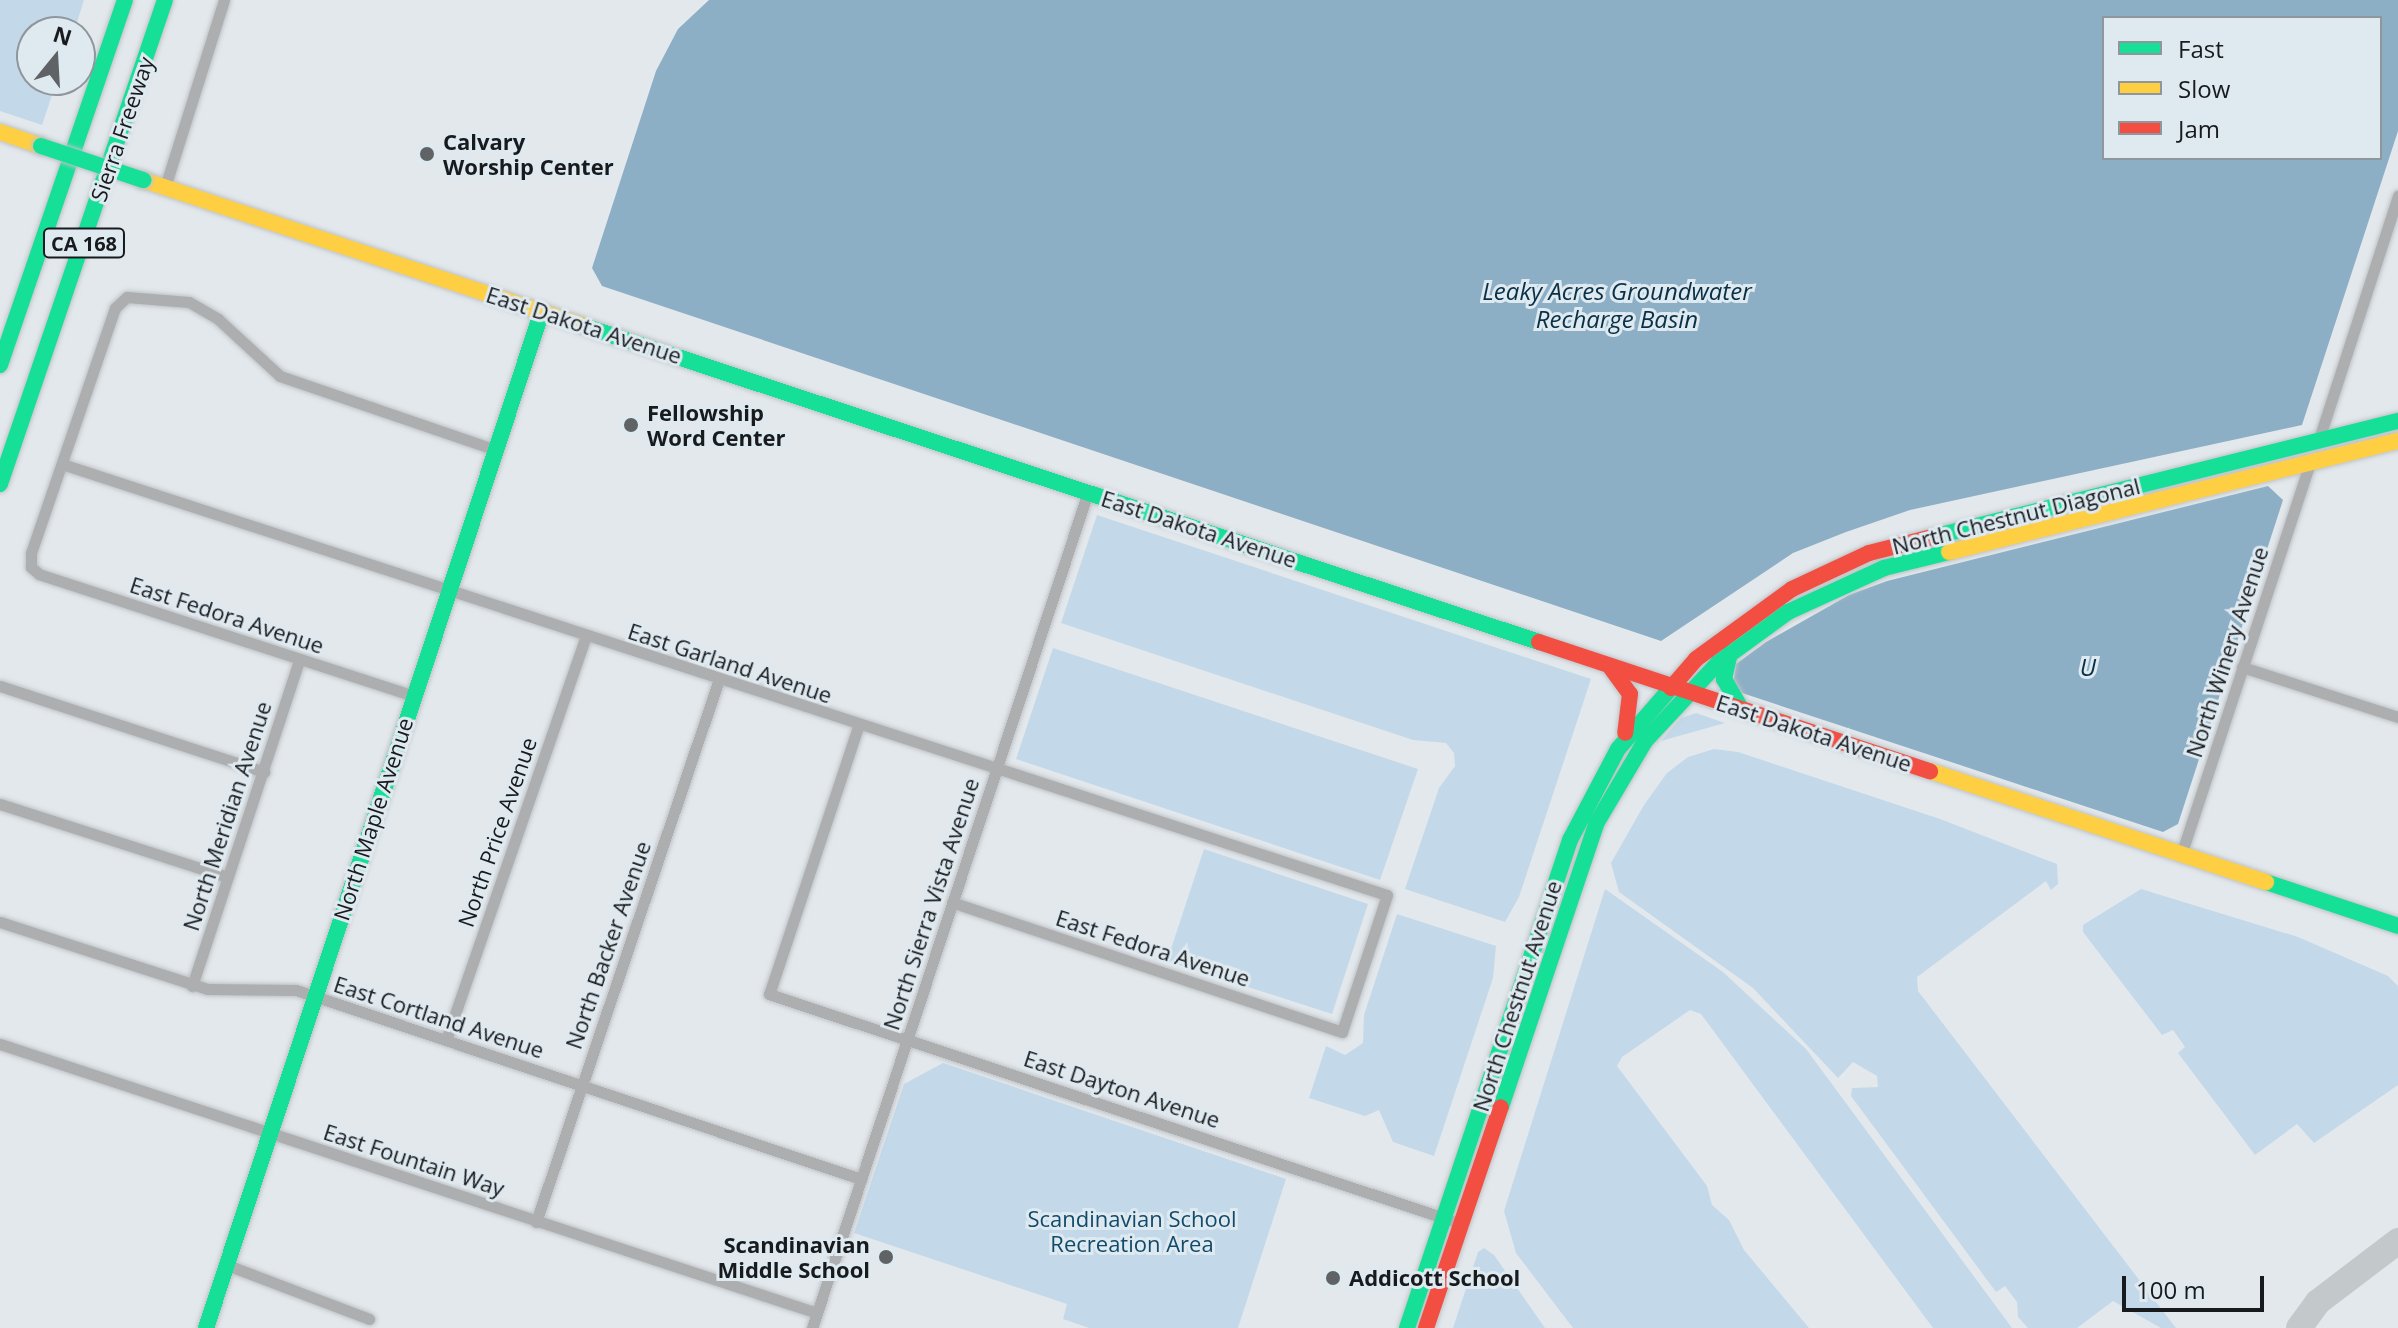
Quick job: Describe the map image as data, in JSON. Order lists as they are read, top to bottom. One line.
{"streets":{"main road":["Sierra Freeway","CA 168","East Dakota Avenue","North Chestnut Diagonal","North Maple Avenue","North Chestnut Avenue"],"street":["East Fedora Avenue","North Winery Avenue","East Garland Avenue","North Meridian Avenue","North Price Avenue","North Sierra Vista Avenue","North Backer Avenue","East Cortland Avenue","East Dayton Avenue","East Fountain Way"]},"crossings":[["East Dakota Avenue","North Chestnut Diagonal"],["East Dakota Avenue","North Winery Avenue"],["East Dakota Avenue","North Maple Avenue"],["East Dakota Avenue","North Sierra Vista Avenue"],["East Dakota Avenue","North Chestnut Avenue"],["North Chestnut Diagonal","North Winery Avenue"],["North Chestnut Diagonal","North Chestnut Avenue"],["East Fedora Avenue","East Garland Avenue"],["East Fedora Avenue","North Meridian Avenue"],["East Fedora Avenue","North Maple Avenue"],["East Fedora Avenue","North Sierra Vista Avenue"],["East Garland Avenue","North Maple Avenue"],["East Garland Avenue","North Price Avenue"],["East Garland Avenue","North Sierra Vista Avenue"],["East Garland Avenue","North Backer Avenue"],["East Garland Avenue","East Dayton Avenue"],["North Meridian Avenue","East Cortland Avenue"],["North Maple Avenue","East Cortland Avenue"],["North Maple Avenue","East Fountain Way"],["North Price Avenue","East Cortland Avenue"],["North Sierra Vista Avenue","East Cortland Avenue"],["North Sierra Vista Avenue","East Dayton Avenue"],["North Sierra Vista Avenue","East Fountain Way"],["North Backer Avenue","East Cortland Avenue"],["North Backer Avenue","East Fountain Way"],["North Chestnut Avenue","East Dayton Avenue"]],"water":["Leaky Acres Groundwater Recharge Basin","U"],"parks":["Scandinavian School Recreation Area"],"places":["Calvary Worship Center","Fellowship Word Center","Scandinavian Middle School","Addicott School"],"legend":["Fast","Slow","Jam"],"scale_bar":"100 m","north":"top"}
